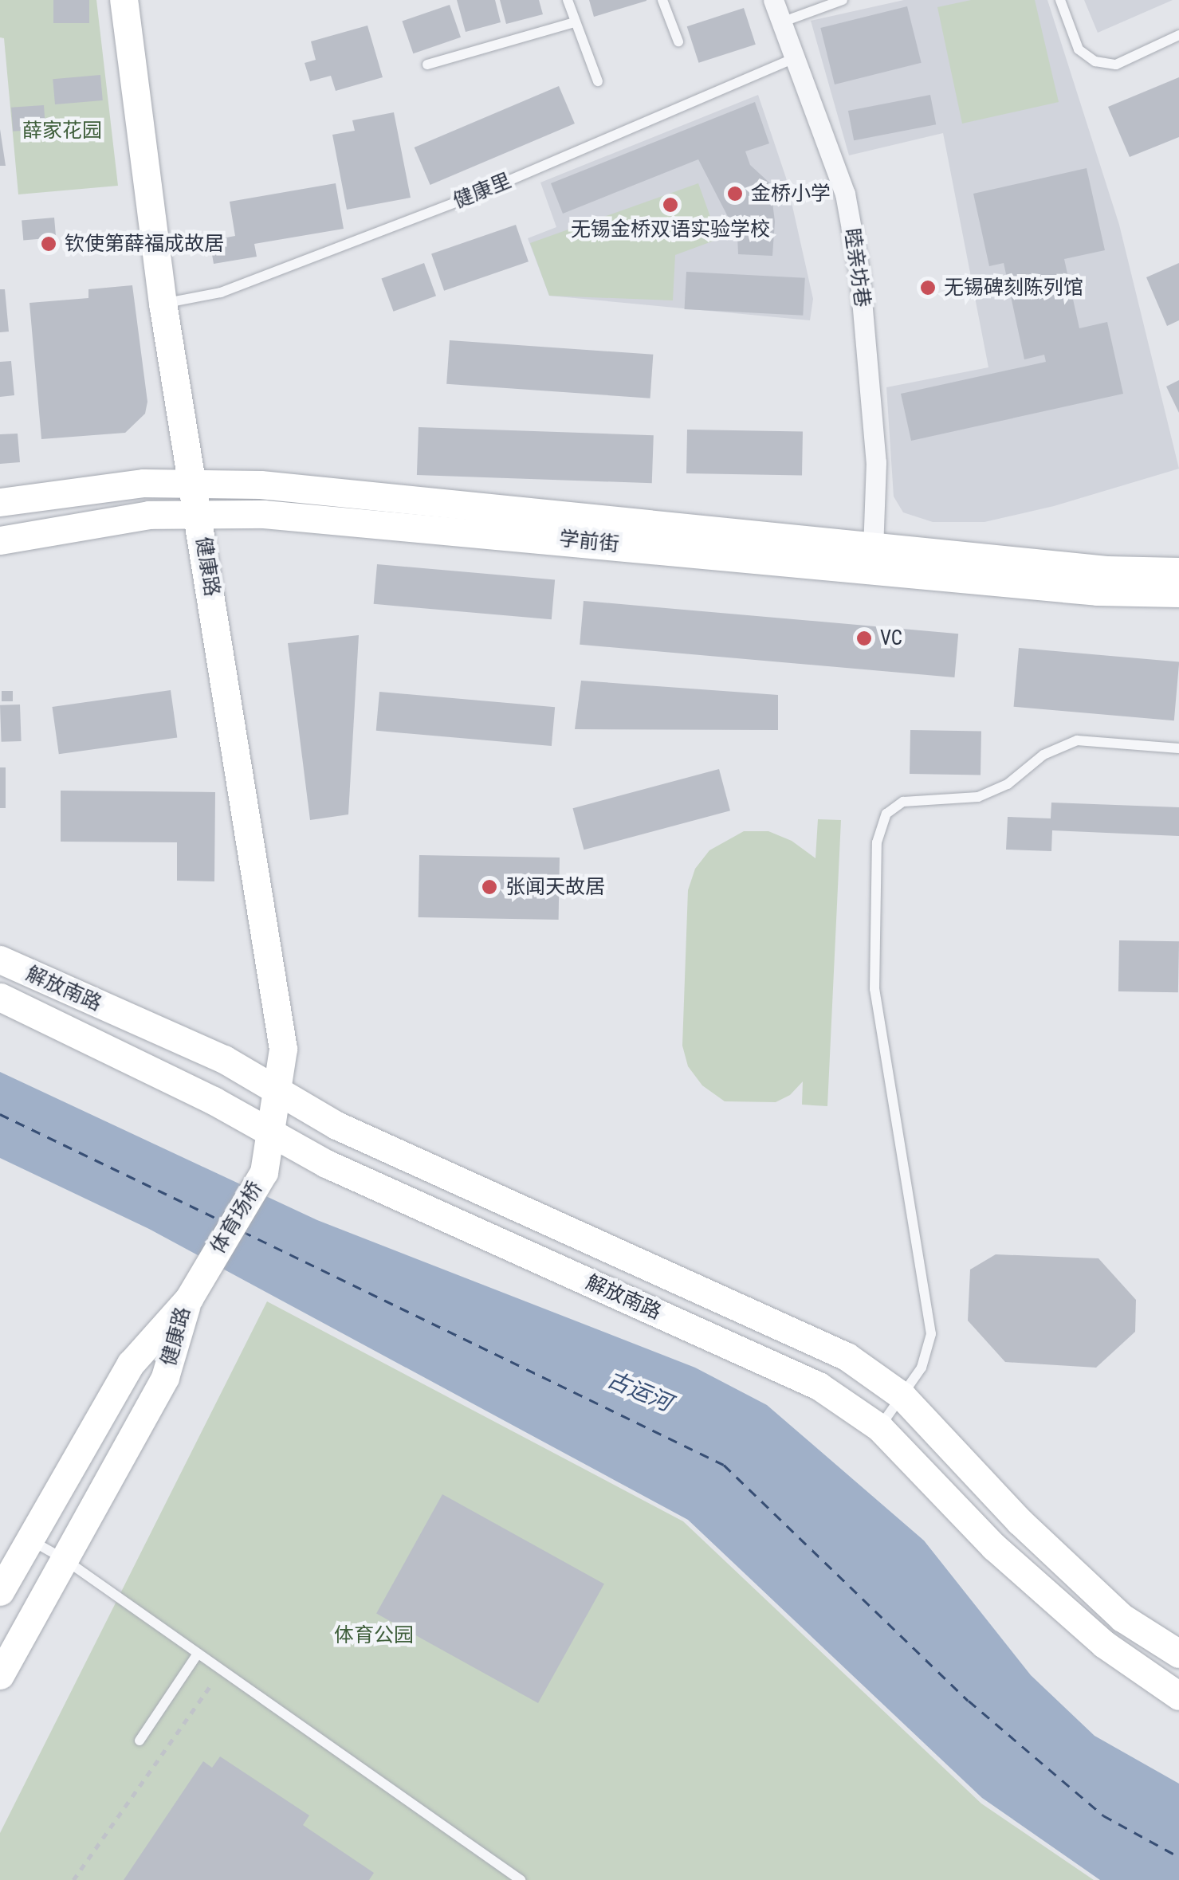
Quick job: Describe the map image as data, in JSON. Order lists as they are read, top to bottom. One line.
{"streets":{"main road":["学前街","健康路","解放南路","体育场桥"],"street":["睦亲坊巷"],"lane":["健康里"]},"crossings":[["健康里","睦亲坊巷"],["健康里","健康路"],["睦亲坊巷","学前街"],["学前街","健康路"],["健康路","解放南路"],["健康路","体育场桥"],["解放南路","体育场桥"]],"water":["古运河"],"parks":["薛家花园","体育公园"],"places":["金桥小学","无锡金桥双语实验学校","钦使第薛福成故居","无锡碑刻陈列馆","VC","张闻天故居"]}
